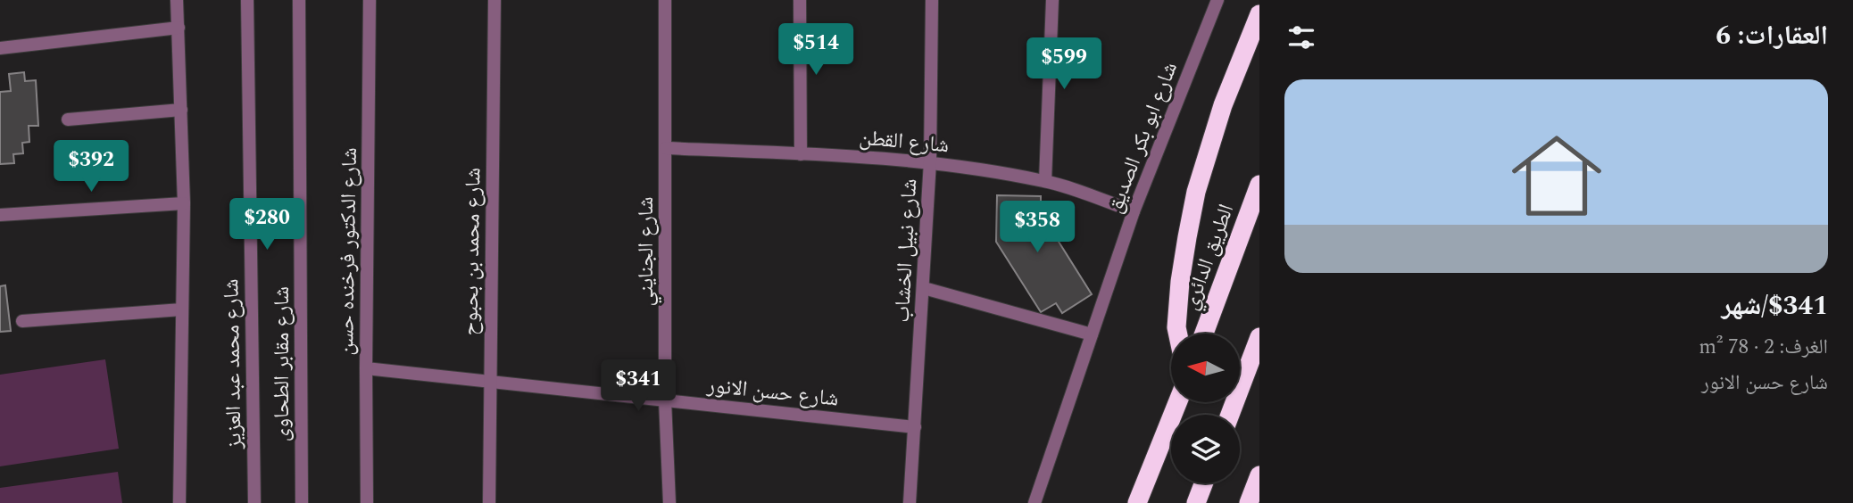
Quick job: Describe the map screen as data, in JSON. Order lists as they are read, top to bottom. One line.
{"streets":{"highway":["الطريق الدائري"],"street":["شارع ابو بكر الصديق","شارع القطن","شارع نبيل الخشاب","شارع الدكتور فرخنده حسن","شارع محمد بن بحبوح","شارع الجنايني","شارع محمد عبد العزيز","شارع مقابر الطحاوى","شارع حسن الانور"]},"crossings":[["شارع ابو بكر الصديق","شارع القطن"],["شارع القطن","شارع نبيل الخشاب"],["شارع القطن","شارع الجنايني"],["شارع نبيل الخشاب","شارع حسن الانور"],["شارع الدكتور فرخنده حسن","شارع حسن الانور"],["شارع محمد بن بحبوح","شارع حسن الانور"],["شارع الجنايني","شارع حسن الانور"]],"north":"left","page":{"heading":"العقارات: 6","price":["$514","$599","$392","$280","$358","$341"],"list":[{"name":"$341/شهر","note":"الغرف: 2 · 78 m² · شارع حسن الانور"}]}}
